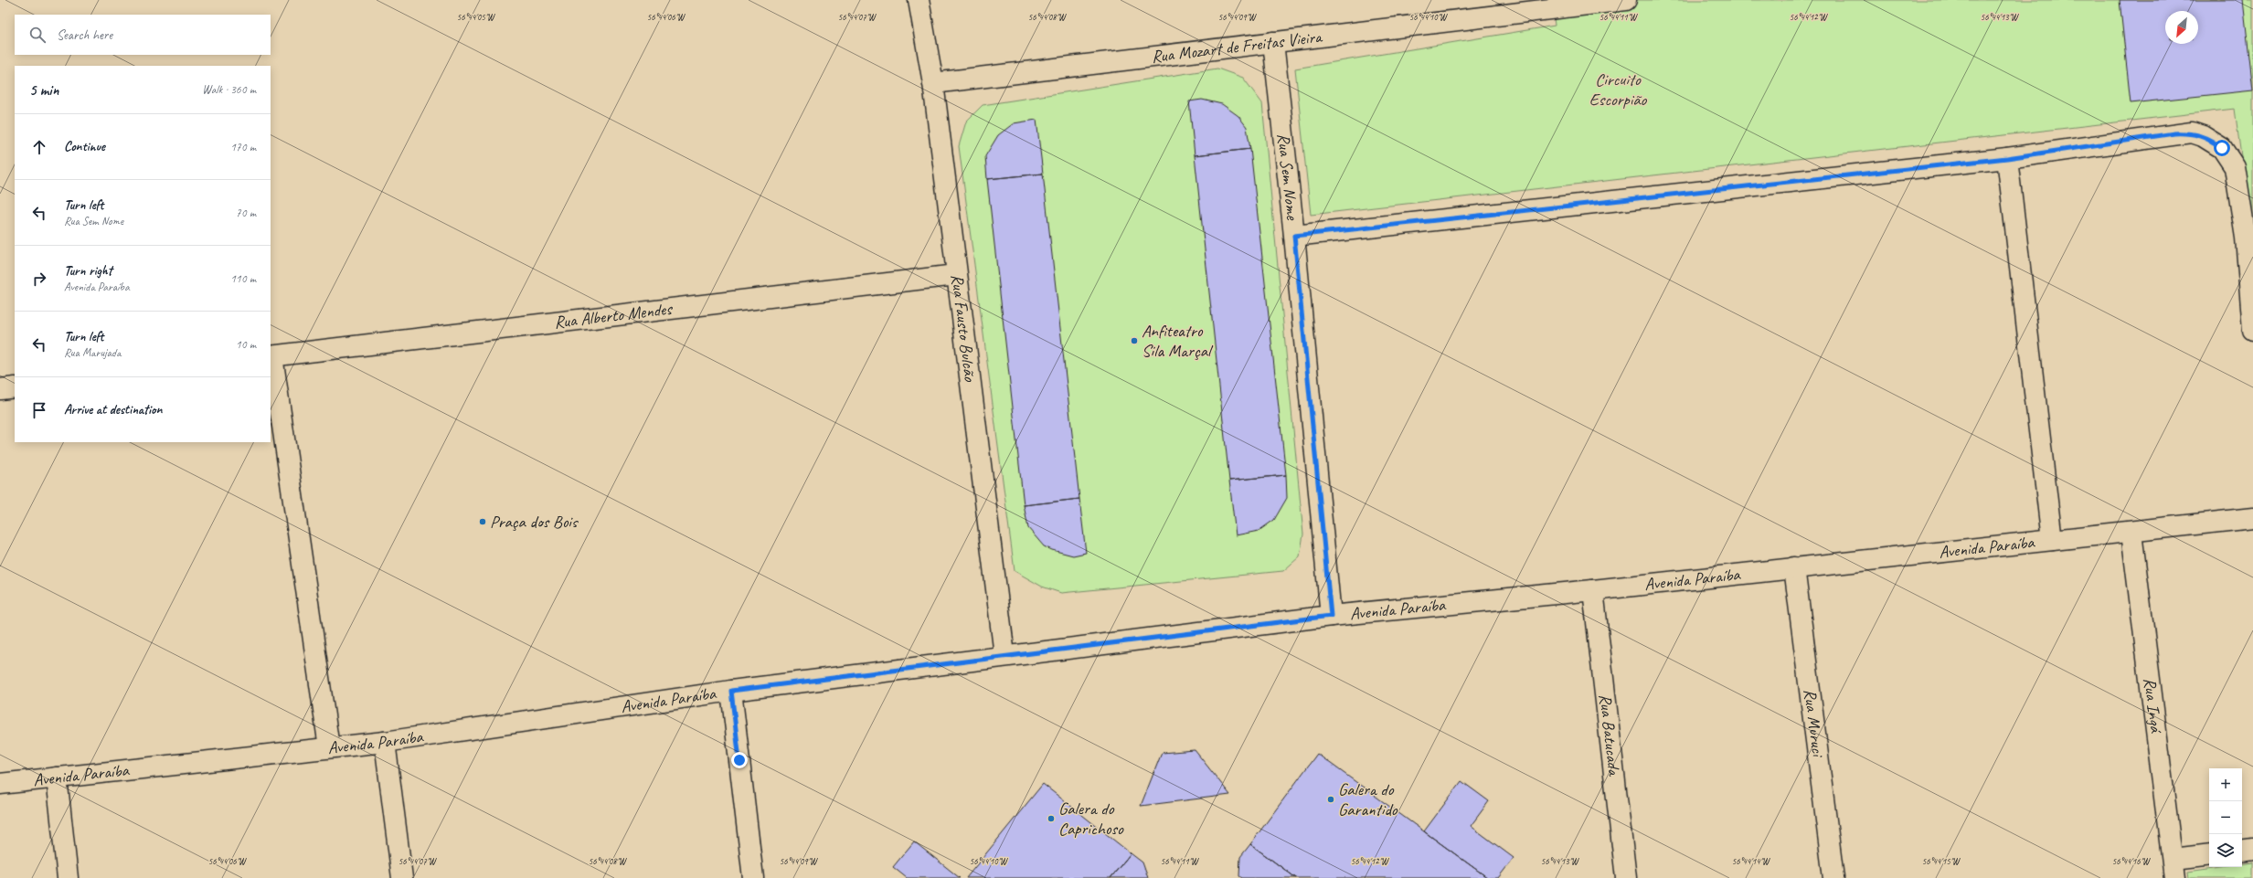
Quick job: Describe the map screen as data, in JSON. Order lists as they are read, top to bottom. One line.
{"streets":{"street":["Rua Mozart de Freitas Vieira","Rua Sem Nome","Rua Alberto Mendes","Rua Fausto Bulcão","Avenida Paraíba","Rua Ingá","Rua Muruci","Rua Batucada"]},"crossings":[["Rua Mozart de Freitas Vieira","Rua Sem Nome"],["Rua Mozart de Freitas Vieira","Rua Fausto Bulcão"],["Rua Sem Nome","Avenida Paraíba"],["Rua Alberto Mendes","Rua Fausto Bulcão"],["Rua Fausto Bulcão","Avenida Paraíba"],["Avenida Paraíba","Rua Ingá"],["Avenida Paraíba","Rua Muruci"],["Avenida Paraíba","Rua Batucada"]],"parks":["Circuito Escorpião"],"places":["Anfiteatro Sila Marçal","Praça dos Bois","Galera do Garantido","Galera do Caprichoso"],"north":"bottom left","page":{"search":"Search here","heading":["5 min","Walk · 360 m"],"list":[["Continue","170 m"],["Turn left","Rua Sem Nome","70 m"],["Turn right","Avenida Paraíba","110 m"],["Turn left","Rua Marujada","10 m"],"Arrive at destination"],"map_buttons":["+","−"]},"coordinates":["56°44'05\"W","56°44'06\"W","56°44'07\"W","56°44'08\"W","56°44'09\"W","56°44'10\"W","56°44'11\"W","56°44'12\"W","56°44'13\"W","56°44'14\"W","56°44'15\"W","56°44'16\"W"]}
